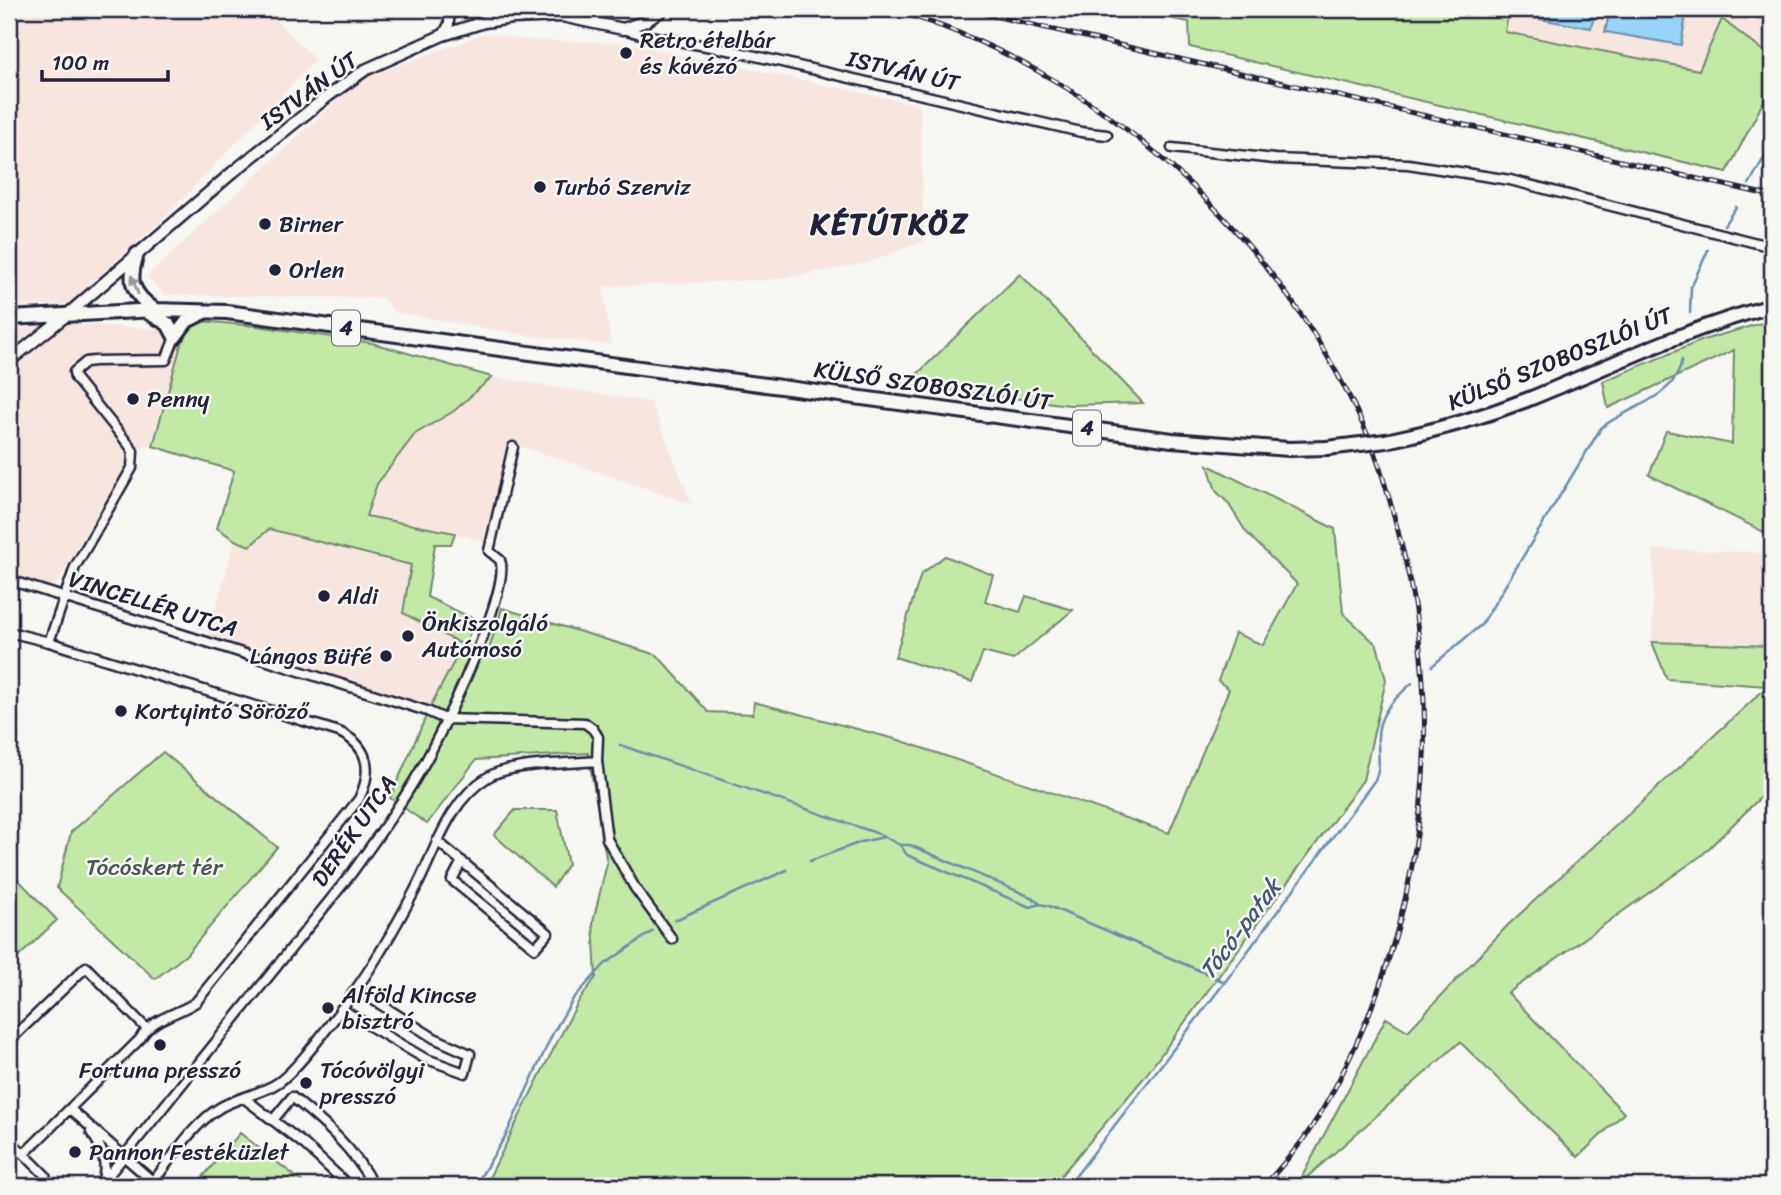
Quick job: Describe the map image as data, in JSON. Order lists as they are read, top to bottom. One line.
{"streets":{"main road":["4","KÜLSŐ SZOBOSZLÓI ÚT"],"street":["ISTVÁN ÚT","VINCELLÉR UTCA","DERÉK UTCA"]},"crossings":[["ISTVÁN ÚT","4"],["ISTVÁN ÚT","KÜLSŐ SZOBOSZLÓI ÚT"],["4","KÜLSŐ SZOBOSZLÓI ÚT"],["VINCELLÉR UTCA","DERÉK UTCA"]],"districts":["KÉTÚTKÖZ"],"water":["Tócó-patak"],"parks":["Tócóskert tér"],"places":["Retro ételbár és kávézó","Turbó Szerviz","Birner","Orlen","Penny","Aldi","Önkiszolgáló Autómosó","Lángos Büfé","Kortyintó Söröző","Alföld Kincse bisztró","Fortuna presszó","Tócóvölgyi presszó","Pannon Festéküzlet"],"scale_bar":"100 m"}
